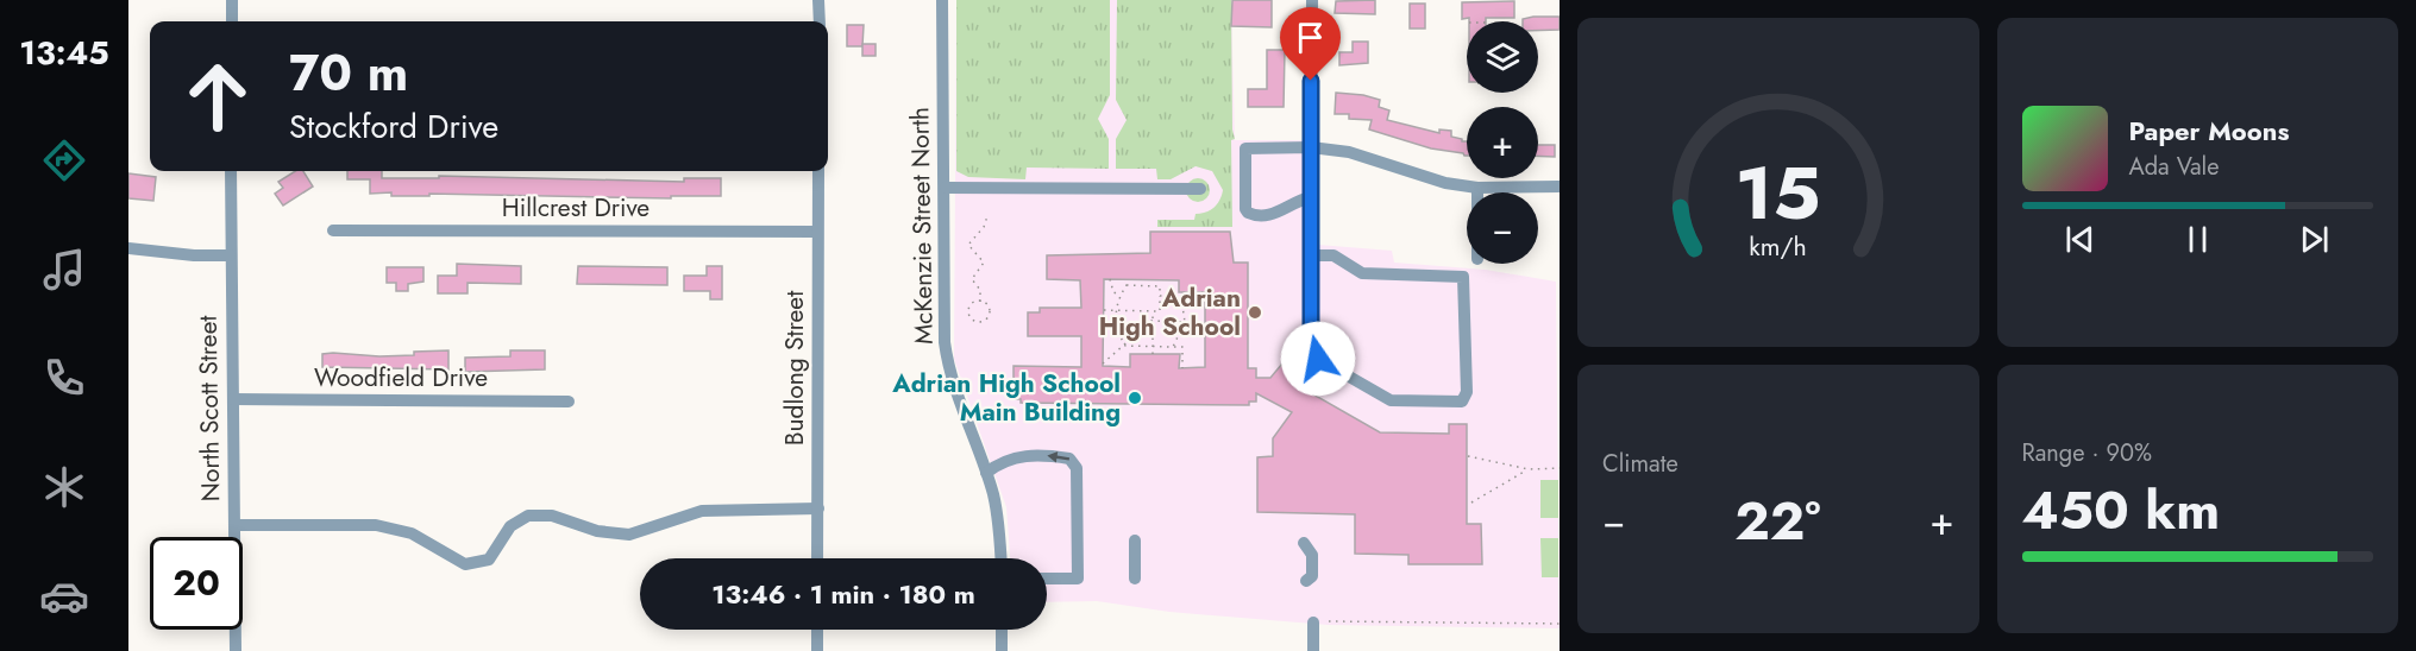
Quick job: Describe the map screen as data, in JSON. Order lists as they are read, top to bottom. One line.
{"streets":{"street":["Hillcrest Drive","McKenzie Street North","Budlong Street","Woodfield Drive","North Scott Street"]},"crossings":[["Hillcrest Drive","Budlong Street"],["Woodfield Drive","North Scott Street"]],"places":["Adrian High School","Adrian High School Main Building"],"page":{"tabs":"13:45","map_buttons":["+","−"],"turn":["70 m","Stockford Drive"],"song":["Paper Moons","Ada Vale"],"tile":["Climate",["Range · 90%","450 km"]],"heat":["−","22°","+"],"limit":"20","trip":"13:46 · 1 min · 180 m","gauge":["15","km/h"]}}
